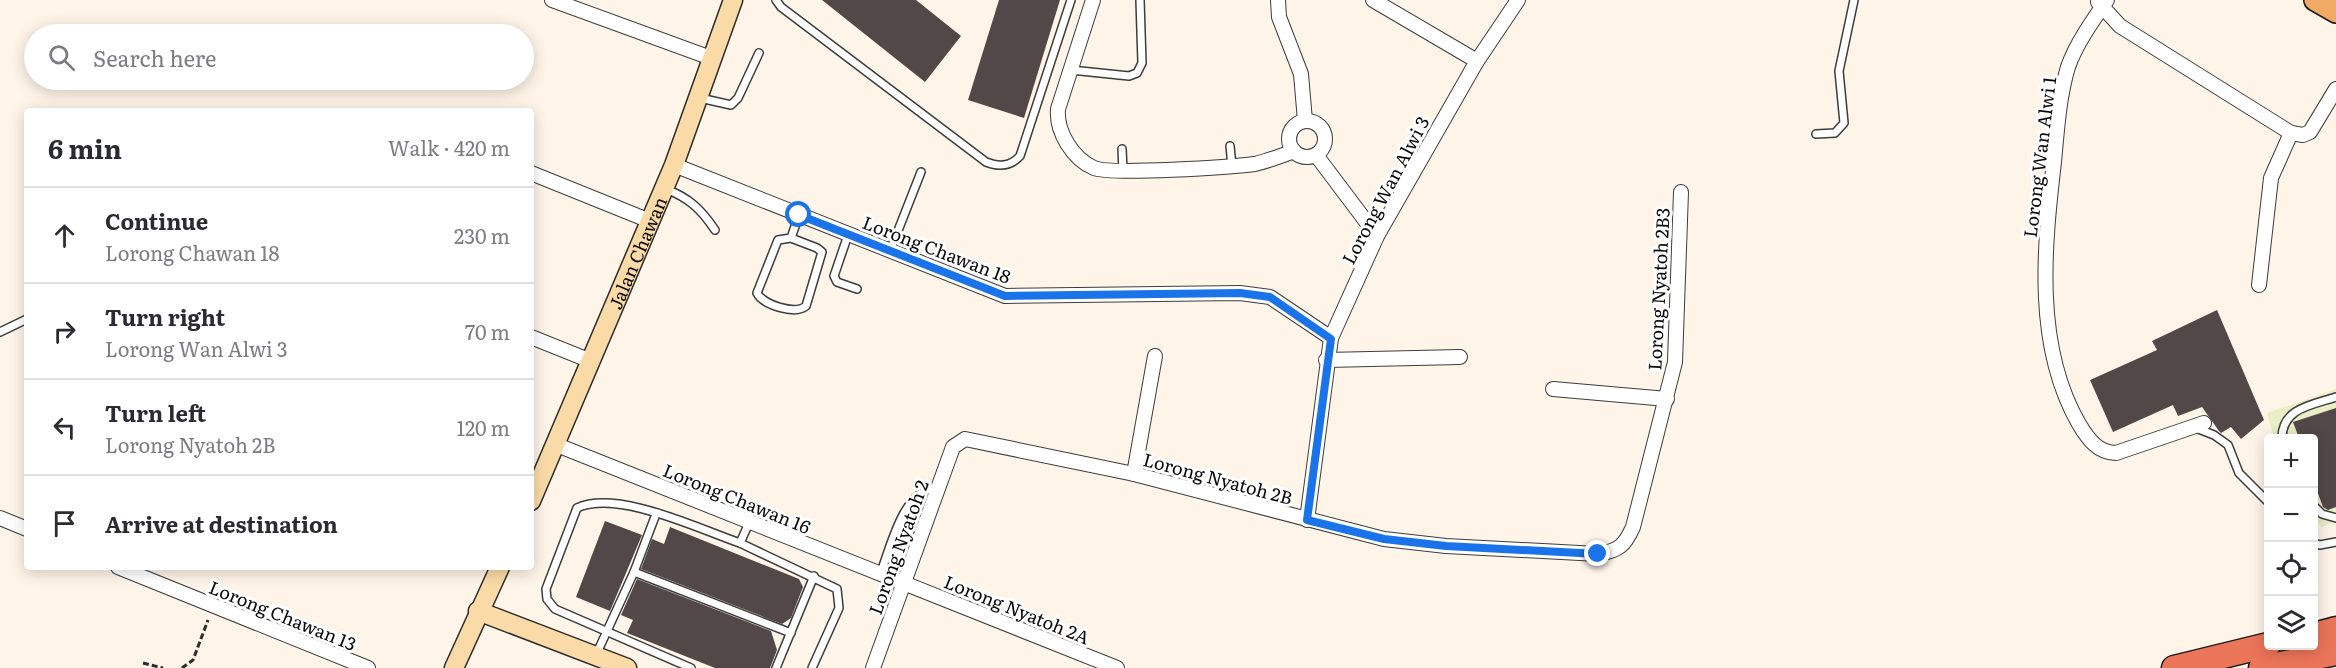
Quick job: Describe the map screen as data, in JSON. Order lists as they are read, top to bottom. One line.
{"streets":{"street":["Lorong Wan Alwi 1","Lorong Wan Alwi 3","Lorong Chawan 18","Jalan Chawan","Lorong Nyatoh 2B3","Lorong Nyatoh 2B","Lorong Chawan 16","Lorong Nyatoh 2","Lorong Nyatoh 2A","Lorong Chawan 13"]},"crossings":[["Lorong Wan Alwi 3","Lorong Chawan 18"],["Lorong Wan Alwi 3","Lorong Nyatoh 2B"],["Lorong Chawan 18","Jalan Chawan"],["Jalan Chawan","Lorong Chawan 16"],["Lorong Nyatoh 2B3","Lorong Nyatoh 2B"],["Lorong Nyatoh 2B","Lorong Nyatoh 2"],["Lorong Chawan 16","Lorong Nyatoh 2"],["Lorong Chawan 16","Lorong Nyatoh 2A"],["Lorong Nyatoh 2","Lorong Nyatoh 2A"]],"page":{"search":"Search here","heading":["6 min","Walk · 420 m"],"list":[["Continue","Lorong Chawan 18","230 m"],["Turn right","Lorong Wan Alwi 3","70 m"],["Turn left","Lorong Nyatoh 2B","120 m"],"Arrive at destination"],"map_buttons":["+","−"]}}
